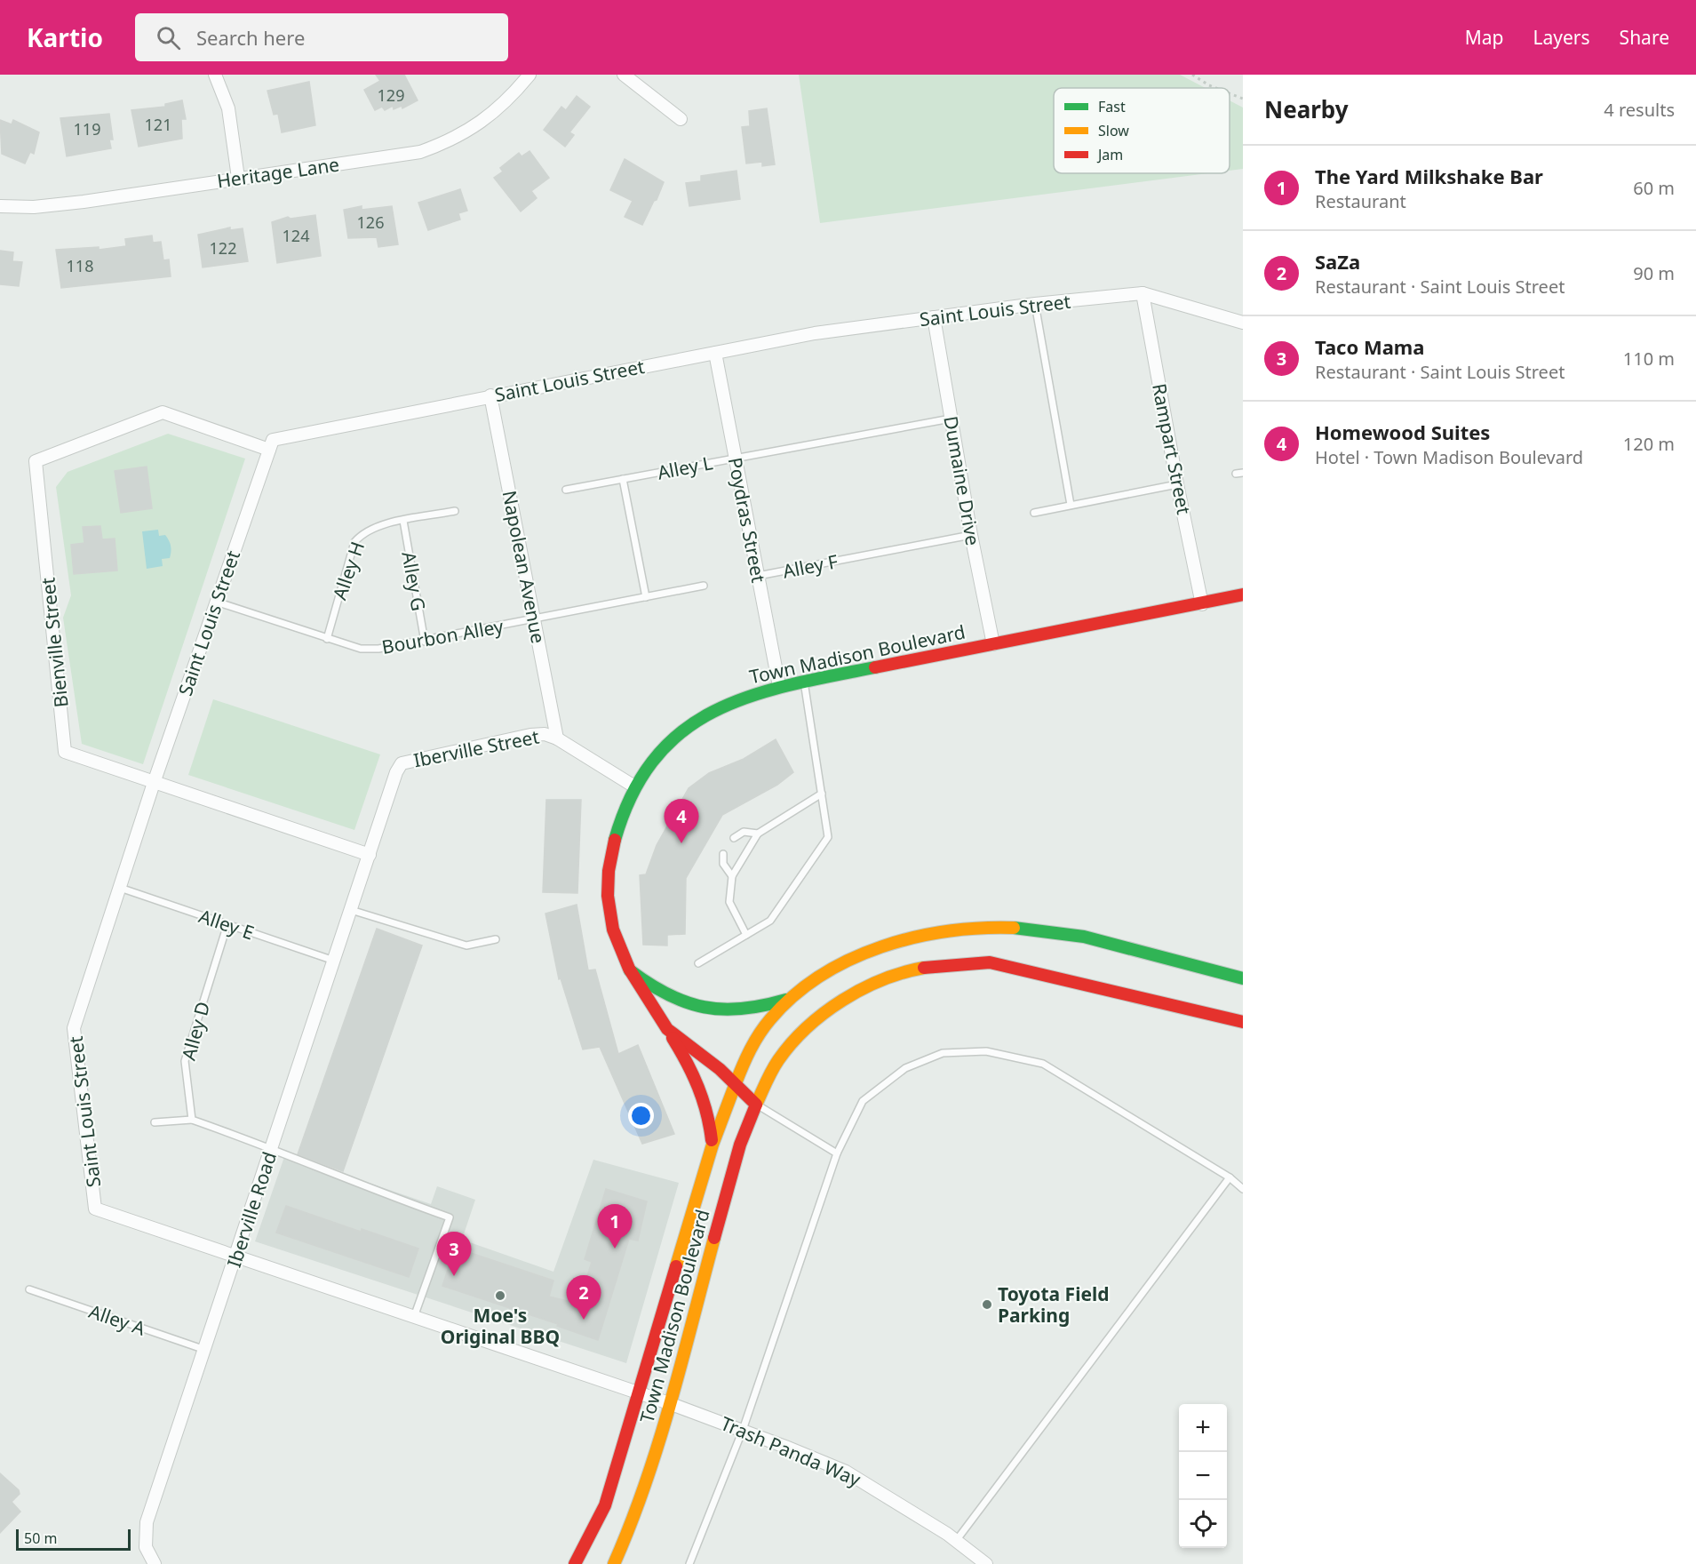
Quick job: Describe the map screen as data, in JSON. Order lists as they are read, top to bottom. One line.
{"streets":{"main road":["Town Madison Boulevard"],"street":["Heritage Lane","Saint Louis Street","Rampart Street","Dumaine Drive","Poydras Street","Napolean Avenue","Bienville Street","Iberville Street","Iberville Road","Trash Panda Way"],"lane":["Alley L","Alley F","Alley H","Alley G","Bourbon Alley","Alley E","Alley D","Alley A"]},"crossings":[["Saint Louis Street","Rampart Street"],["Saint Louis Street","Dumaine Drive"],["Saint Louis Street","Poydras Street"],["Saint Louis Street","Napolean Avenue"],["Saint Louis Street","Bourbon Alley"],["Saint Louis Street","Bienville Street"],["Saint Louis Street","Town Madison Boulevard"],["Saint Louis Street","Alley E"],["Saint Louis Street","Iberville Road"],["Saint Louis Street","Trash Panda Way"],["Rampart Street","Town Madison Boulevard"],["Alley L","Dumaine Drive"],["Alley L","Poydras Street"],["Dumaine Drive","Alley F"],["Dumaine Drive","Town Madison Boulevard"],["Poydras Street","Alley F"],["Poydras Street","Town Madison Boulevard"],["Napolean Avenue","Bourbon Alley"],["Napolean Avenue","Iberville Street"],["Alley H","Alley G"],["Alley H","Bourbon Alley"],["Alley G","Bourbon Alley"],["Bienville Street","Iberville Street"],["Bienville Street","Iberville Road"],["Town Madison Boulevard","Iberville Street"],["Town Madison Boulevard","Trash Panda Way"],["Iberville Street","Iberville Road"],["Alley E","Alley D"],["Alley E","Iberville Road"],["Iberville Road","Alley A"]],"places":["Moe's Original BBQ","Toyota Field Parking"],"house_numbers":["129","121","119","126","124","122","118"],"legend":["Fast","Slow","Jam"],"scale_bar":"50 m","page":{"header":"Kartio","search":"Search here","nav":["Map","Layers","Share"],"heading":["Nearby","4 results"],"list":[{"mark":"1","name":"The Yard Milkshake Bar","note":"Restaurant","value":"60 m"},{"mark":"2","name":"SaZa","note":"Restaurant · Saint Louis Street","value":"90 m"},{"mark":"3","name":"Taco Mama","note":"Restaurant · Saint Louis Street","value":"110 m"},{"mark":"4","name":"Homewood Suites","note":"Hotel · Town Madison Boulevard","value":"120 m"}],"pins":["4","1","3","2"],"map_buttons":["+","−"],"scale":"50 m"}}
